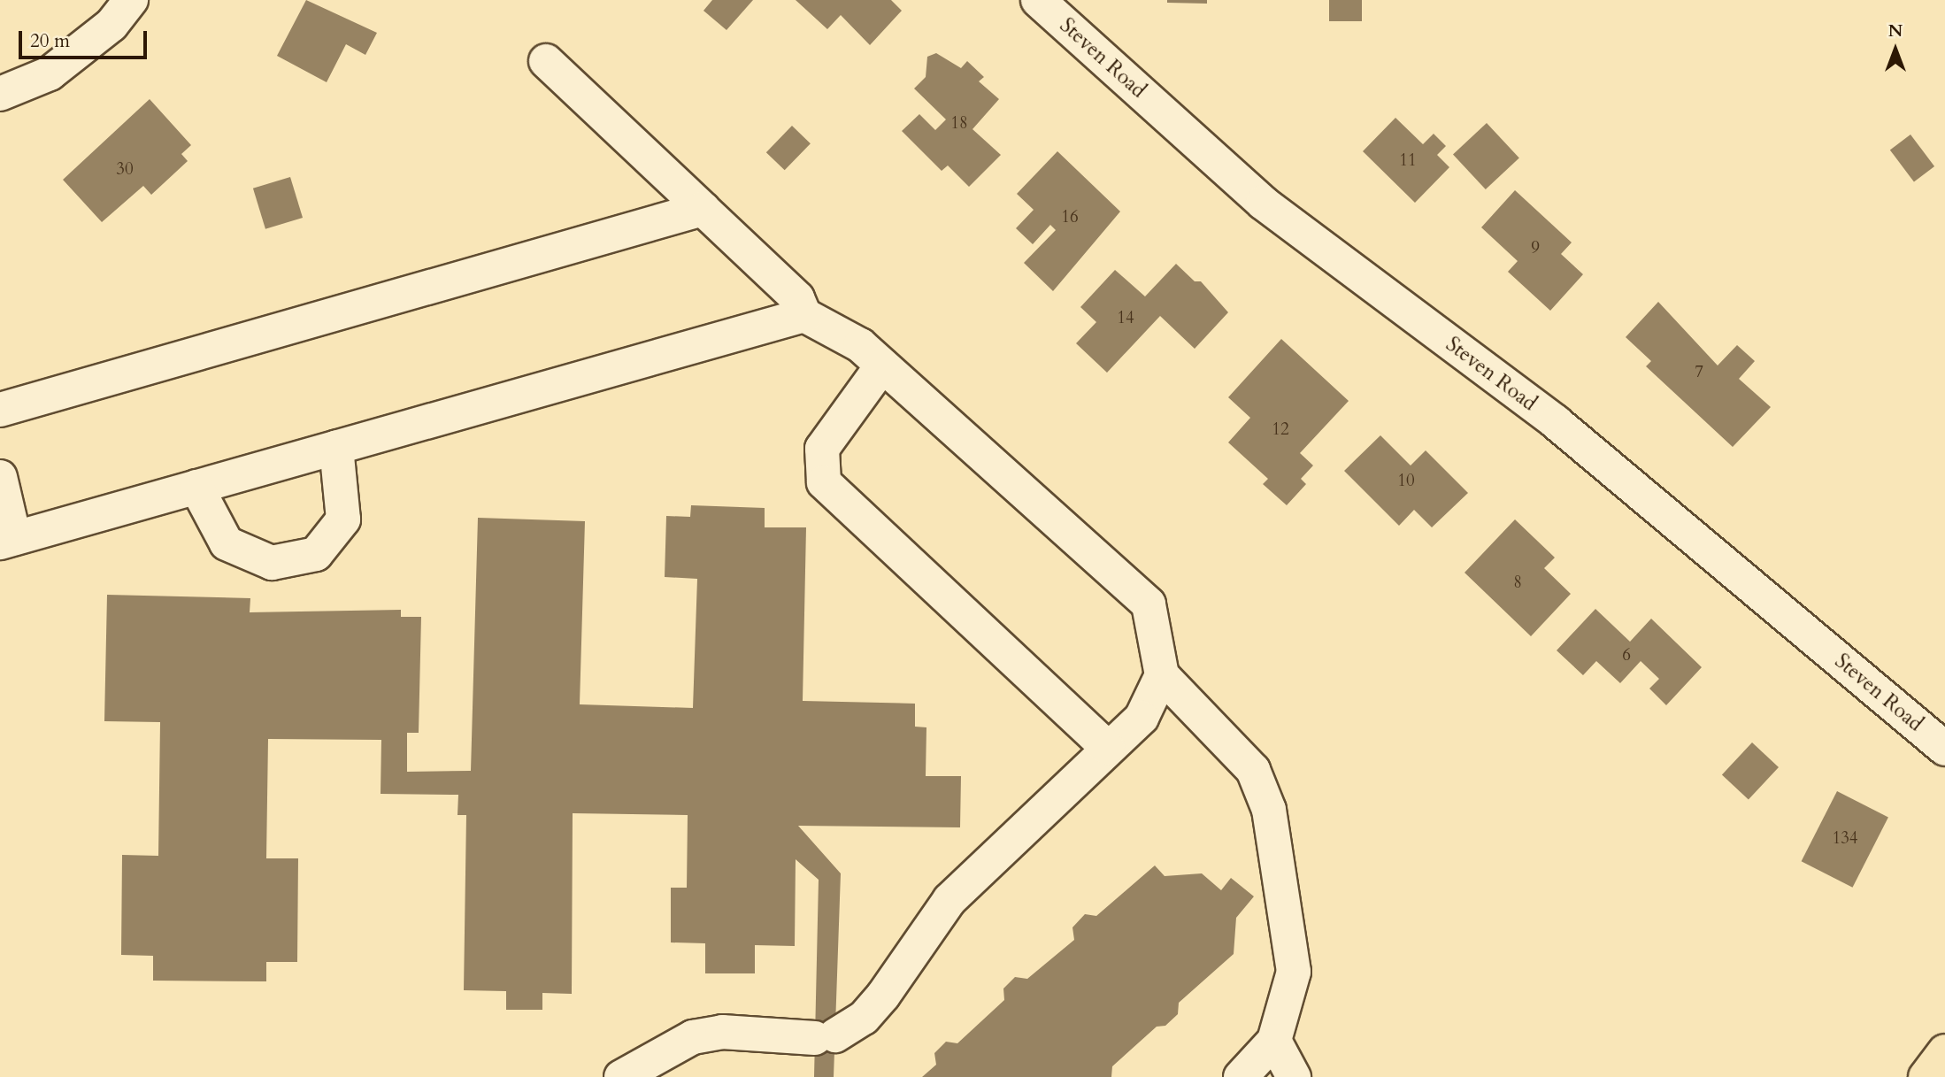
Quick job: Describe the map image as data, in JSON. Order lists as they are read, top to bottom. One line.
{"streets":{"street":["Steven Road"]},"house_numbers":["18","11","30","16","9","14","7","12","10","8","6","134"],"scale_bar":"20 m","north":"top"}
